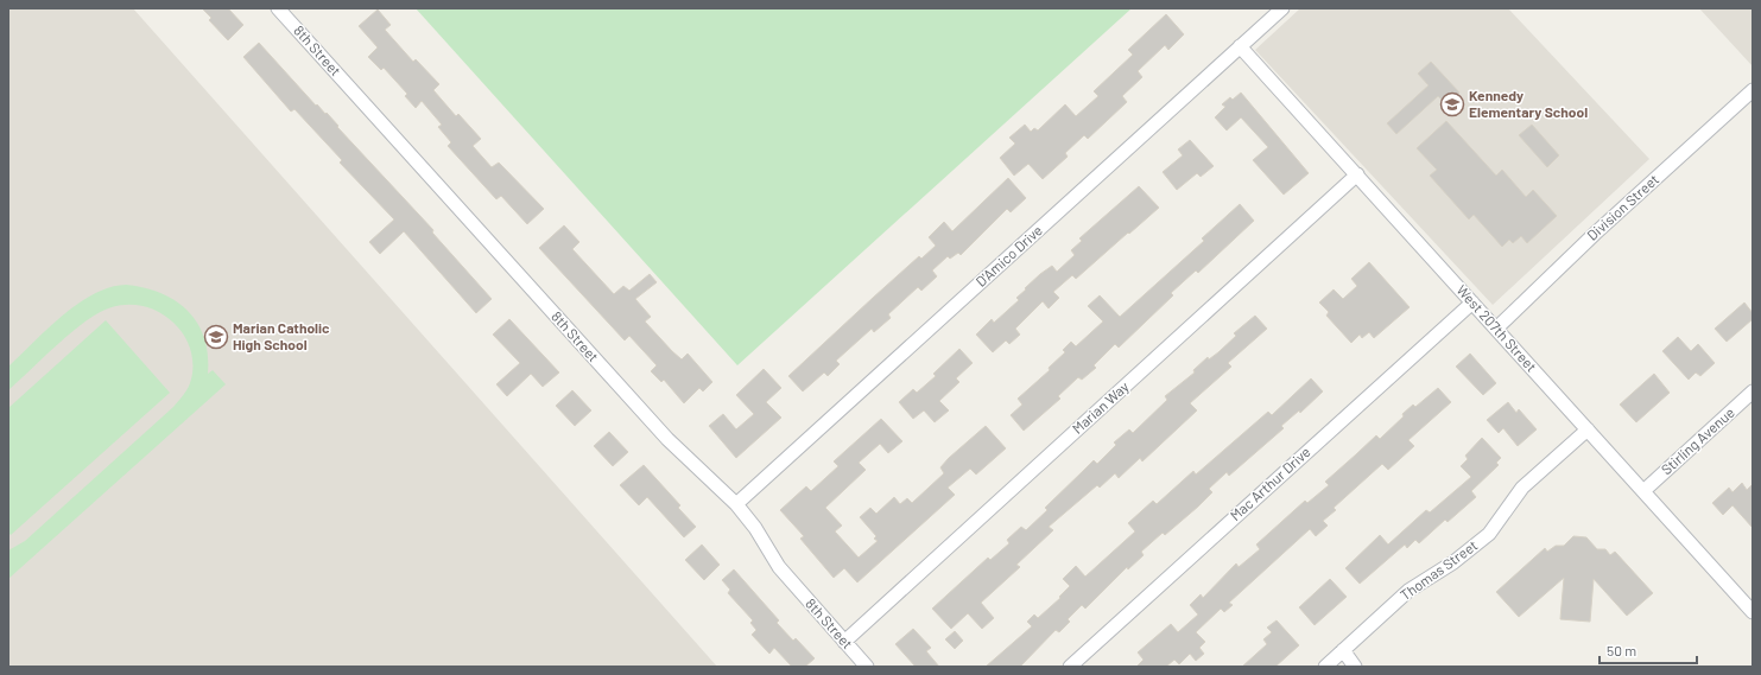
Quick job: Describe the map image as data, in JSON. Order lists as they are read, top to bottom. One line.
{"streets":{"street":["8th Street","Division Street","D'Amico Drive","West 207th Street","Marian Way","Stirling Avenue","Mac Arthur Drive","Thomas Street"]},"crossings":[["8th Street","D'Amico Drive"],["8th Street","Marian Way"],["Division Street","West 207th Street"],["D'Amico Drive","West 207th Street"],["West 207th Street","Marian Way"],["West 207th Street","Stirling Avenue"],["West 207th Street","Mac Arthur Drive"],["West 207th Street","Thomas Street"]],"places":{"school or university":["Kennedy Elementary School","Marian Catholic High School"]},"scale_bar":"50 m"}
